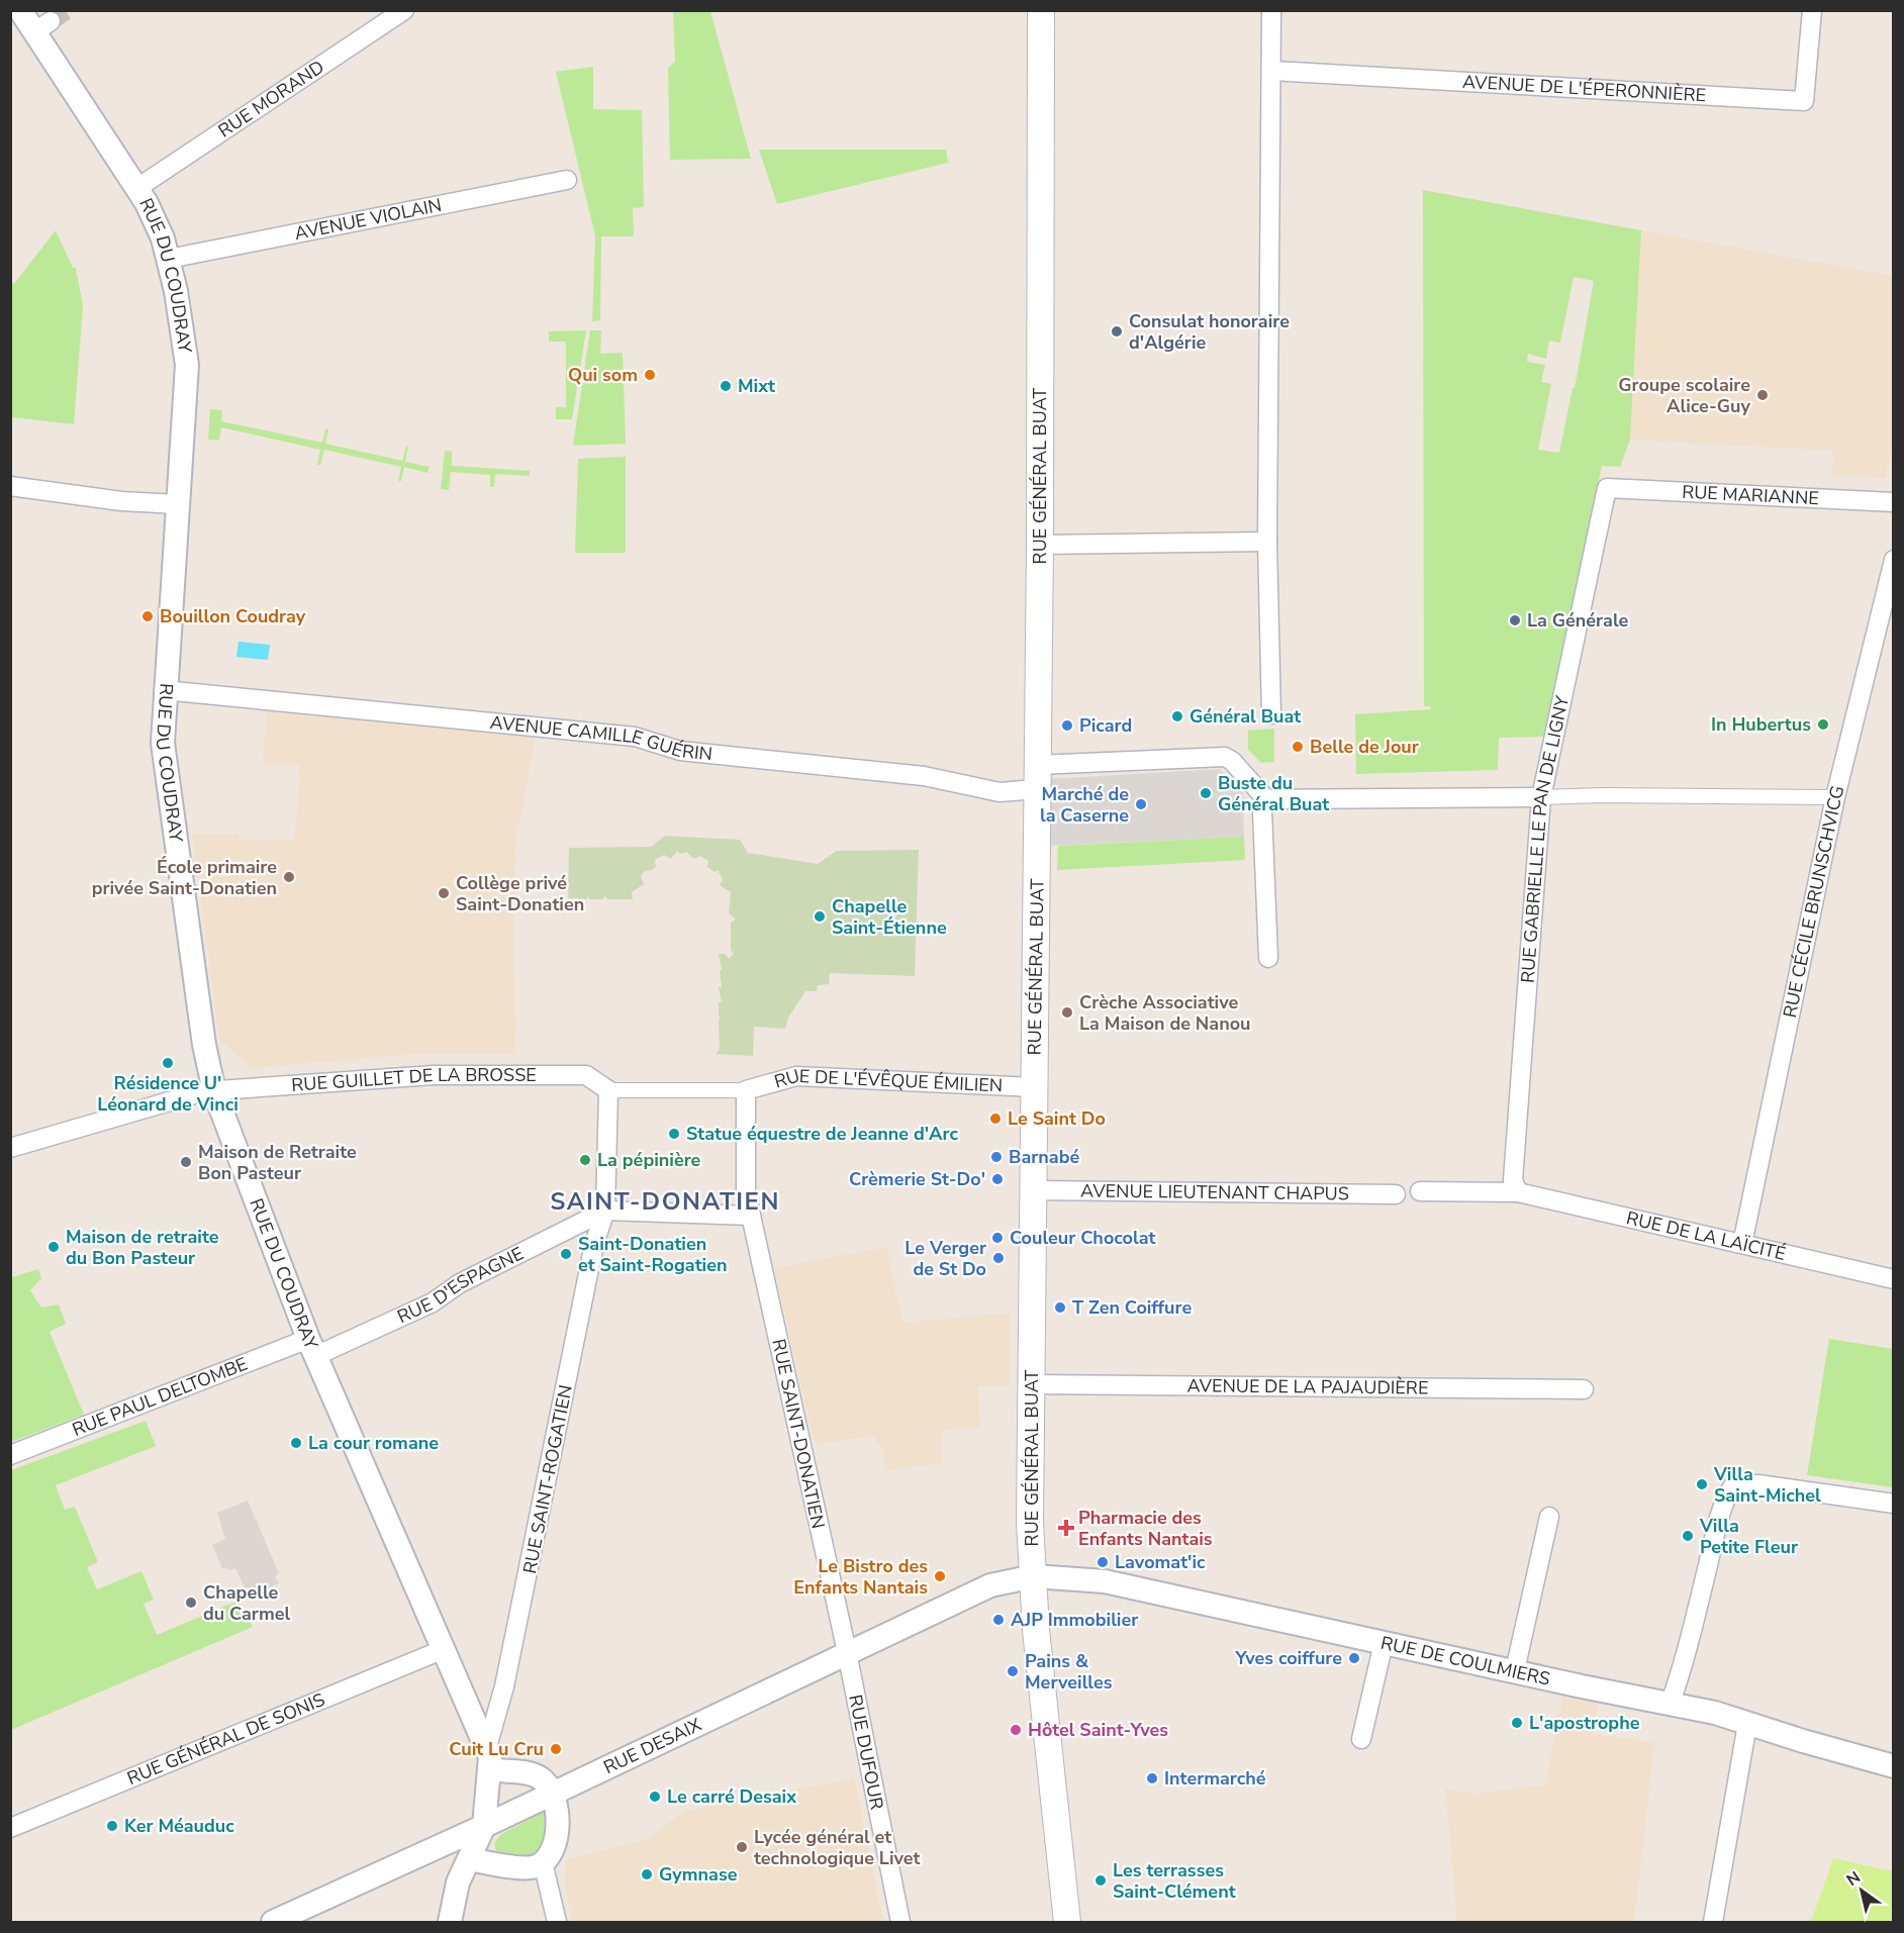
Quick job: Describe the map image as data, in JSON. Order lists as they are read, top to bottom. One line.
{"streets":{"main road":["RUE GÉNÉRAL BUAT"],"street":["AVENUE DE L'ÉPERONNIÈRE","RUE MORAND","AVENUE VIOLAIN","RUE DU COUDRAY","RUE MARIANNE","AVENUE CAMILLE GUÉRIN","RUE GABRIELLE LE PAN DE LIGNY","RUE CÉCILE BRUNSCHVICG","RUE GUILLET DE LA BROSSE","RUE DE L'ÉVÊQUE ÉMILIEN","AVENUE LIEUTENANT CHAPUS","RUE DE LA LAÏCITÉ","RUE D'ESPAGNE","AVENUE DE LA PAJAUDIÈRE","RUE PAUL DELTOMBE","RUE SAINT-DONATIEN","RUE SAINT-ROGATIEN","RUE DE COULMIERS","RUE GÉNÉRAL DE SONIS","RUE DESAIX","RUE DUFOUR"]},"crossings":[["RUE MORAND","RUE DU COUDRAY"],["AVENUE VIOLAIN","RUE DU COUDRAY"],["RUE DU COUDRAY","AVENUE CAMILLE GUÉRIN"],["RUE DU COUDRAY","RUE GUILLET DE LA BROSSE"],["RUE DU COUDRAY","RUE D'ESPAGNE"],["RUE DU COUDRAY","RUE PAUL DELTOMBE"],["RUE DU COUDRAY","RUE SAINT-ROGATIEN"],["RUE DU COUDRAY","RUE GÉNÉRAL DE SONIS"],["RUE GÉNÉRAL BUAT","AVENUE CAMILLE GUÉRIN"],["RUE GÉNÉRAL BUAT","RUE DE L'ÉVÊQUE ÉMILIEN"],["RUE GÉNÉRAL BUAT","AVENUE LIEUTENANT CHAPUS"],["RUE GÉNÉRAL BUAT","AVENUE DE LA PAJAUDIÈRE"],["RUE GÉNÉRAL BUAT","RUE DE COULMIERS"],["RUE GÉNÉRAL BUAT","RUE DESAIX"],["RUE MARIANNE","RUE GABRIELLE LE PAN DE LIGNY"],["RUE GABRIELLE LE PAN DE LIGNY","RUE DE LA LAÏCITÉ"],["RUE CÉCILE BRUNSCHVICG","RUE DE LA LAÏCITÉ"],["RUE GUILLET DE LA BROSSE","RUE SAINT-ROGATIEN"],["RUE DE L'ÉVÊQUE ÉMILIEN","RUE SAINT-DONATIEN"],["RUE D'ESPAGNE","RUE PAUL DELTOMBE"],["RUE D'ESPAGNE","RUE SAINT-ROGATIEN"],["RUE SAINT-DONATIEN","RUE DESAIX"],["RUE SAINT-DONATIEN","RUE DUFOUR"],["RUE DE COULMIERS","RUE DESAIX"],["RUE DESAIX","RUE DUFOUR"]],"districts":["SAINT-DONATIEN"],"places":{"other":["Consulat honoraire d'Algérie","Qui som","Mixt","Groupe scolaire Alice-Guy","Bouillon Coudray","La Générale","Général Buat","In Hubertus","Picard","Belle de Jour","Buste du Général Buat","Marché de la Caserne","École primaire privée Saint-Donatien","Collège privé Saint-Donatien","Chapelle Saint-Étienne","Crèche Associative La Maison de Nanou","Résidence U' Léonard de Vinci","Le Saint Do","Statue équestre de Jeanne d'Arc","Barnabé","La pépinière","Maison de Retraite Bon Pasteur","Crèmerie St-Do'","Couleur Chocolat","Maison de retraite du Bon Pasteur","Saint-Donatien et Saint-Rogatien","Le Verger de St Do","T Zen Coiffure","La cour romane","Villa Saint-Michel","Villa Petite Fleur","Lavomat'ic","Le Bistro des Enfants Nantais","Chapelle du Carmel","AJP Immobilier","Yves coiffure","Pains & Merveilles","L'apostrophe","Hôtel Saint-Yves","Cuit Lu Cru","Intermarché","Le carré Desaix","Ker Méauduc","Lycée général et technologique Livet","Gymnase","Les terrasses Saint-Clément"],"health":["Pharmacie des Enfants Nantais"]},"north":"top left"}
